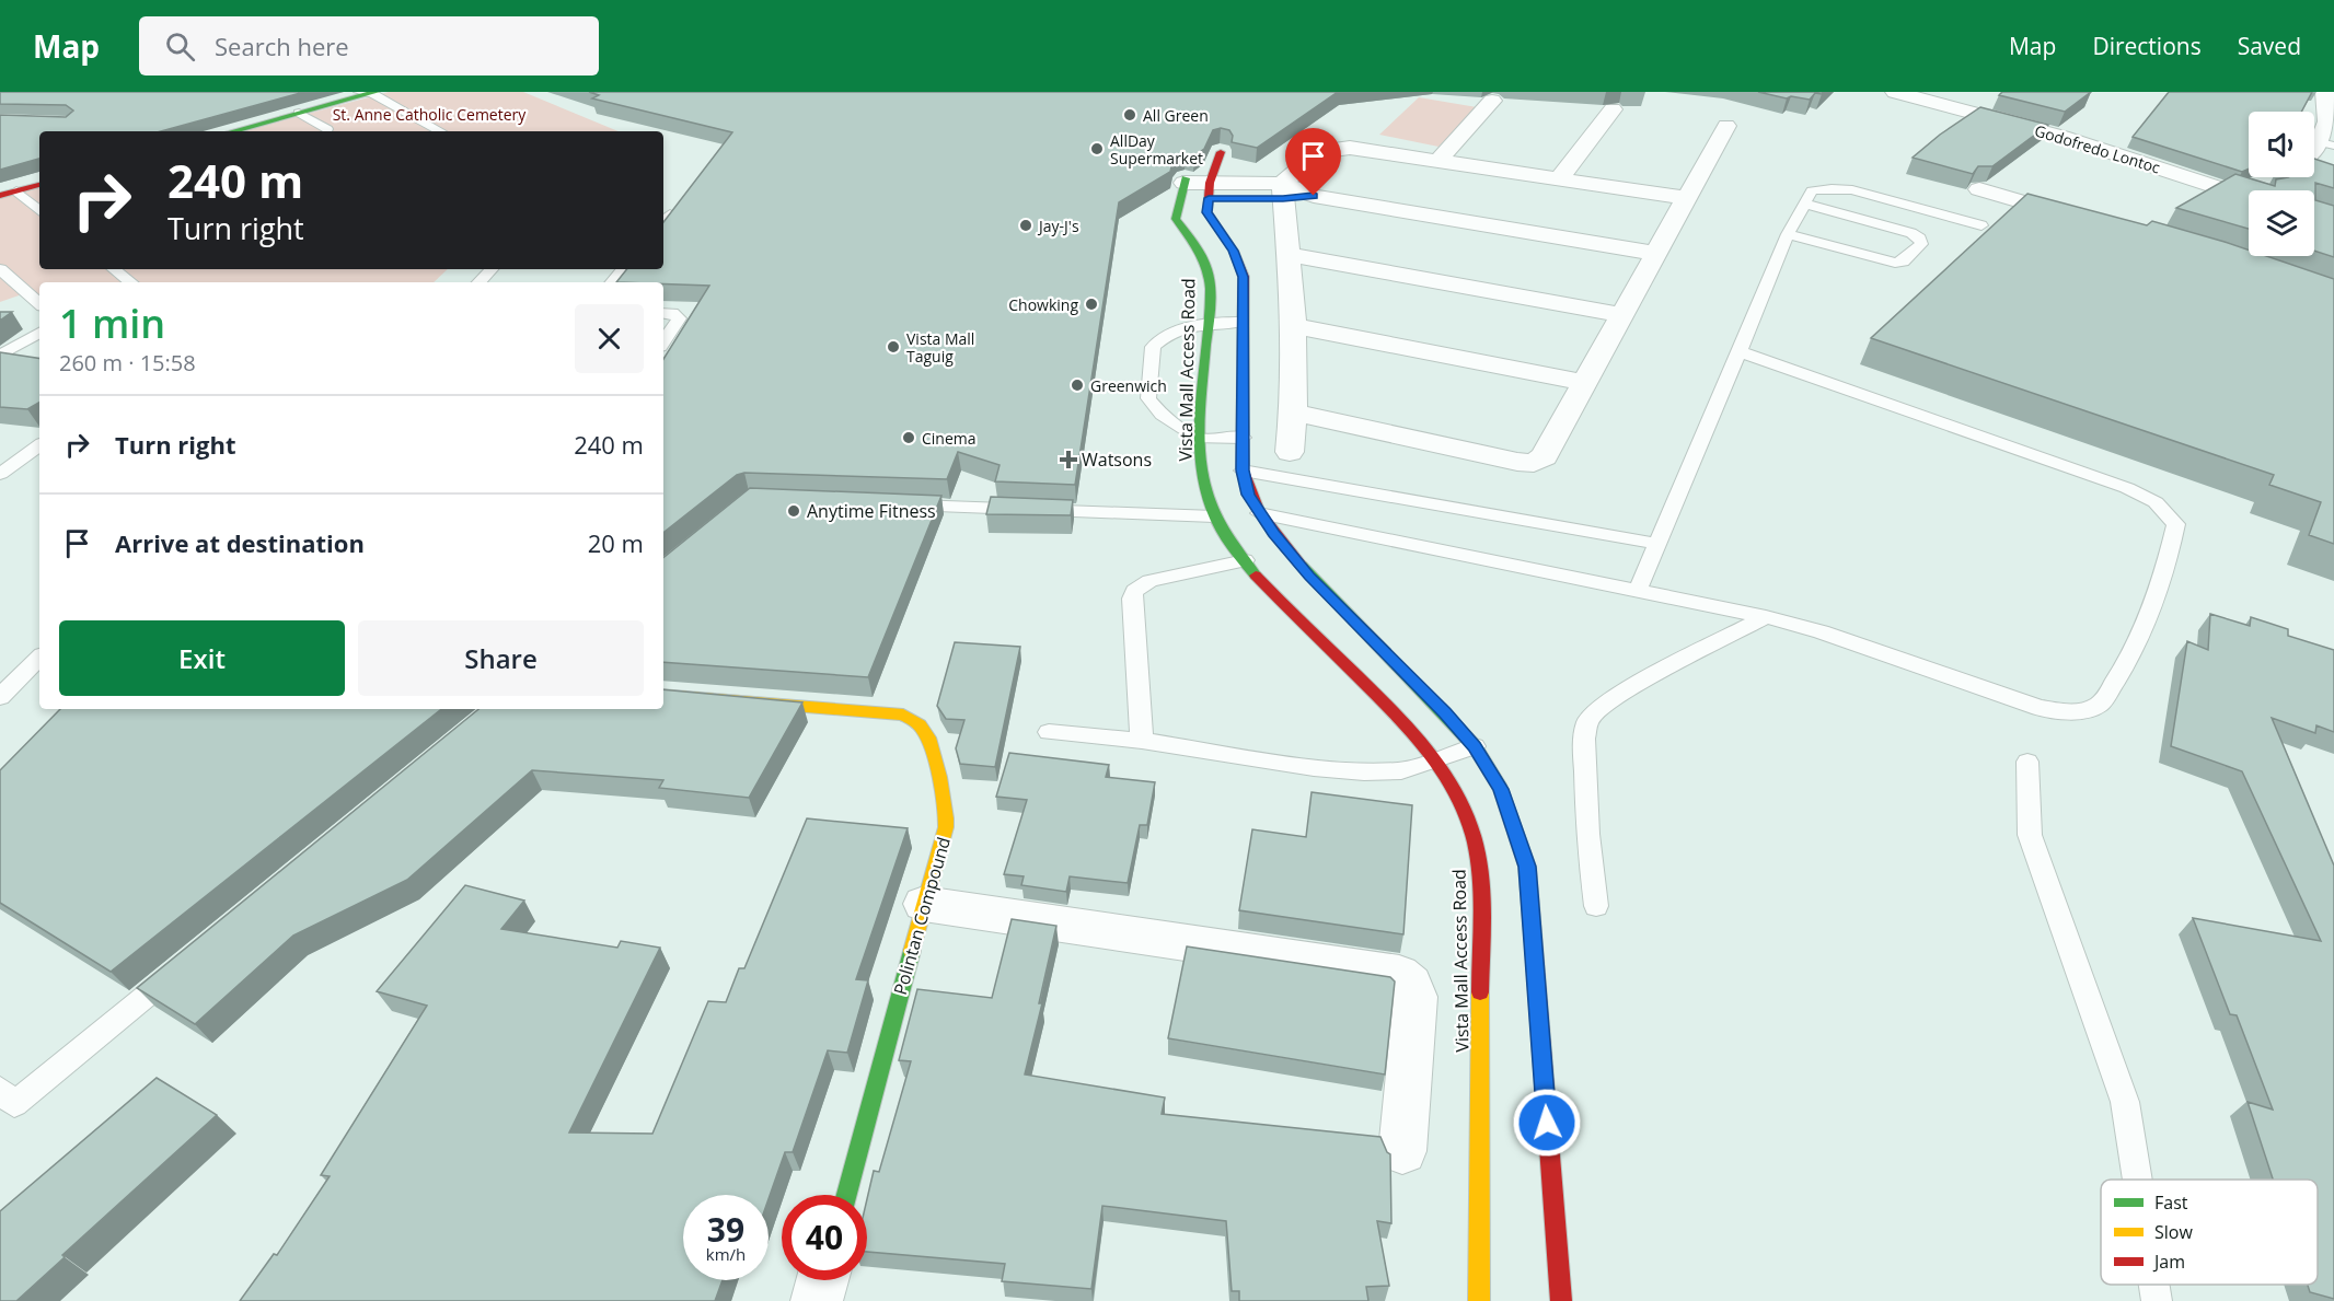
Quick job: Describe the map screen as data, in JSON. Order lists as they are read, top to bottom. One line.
{"streets":{"street":["Godofredo Lontoc","Vista Mall Access Road","Polintan Compound"]},"parks":["St. Anne Catholic Cemetery"],"places":{"other":["All Green","AllDay Supermarket","Jay-J's","Chowking","Vista Mall Taguig","Greenwich","Cinema","Anytime Fitness"],"health":["Watsons"]},"legend":["Fast","Slow","Jam"],"page":{"header":"Map","search":"Search here","nav":["Map","Directions","Saved"],"turn":["240 m","Turn right"],"heading":["1 min","260 m · 15:58"],"list":[{"name":"Turn right","value":"240 m"},{"name":"Arrive at destination","value":"20 m"}],"buttons":["Exit","Share"],"speed":"39 km/h","limit":"40"}}
